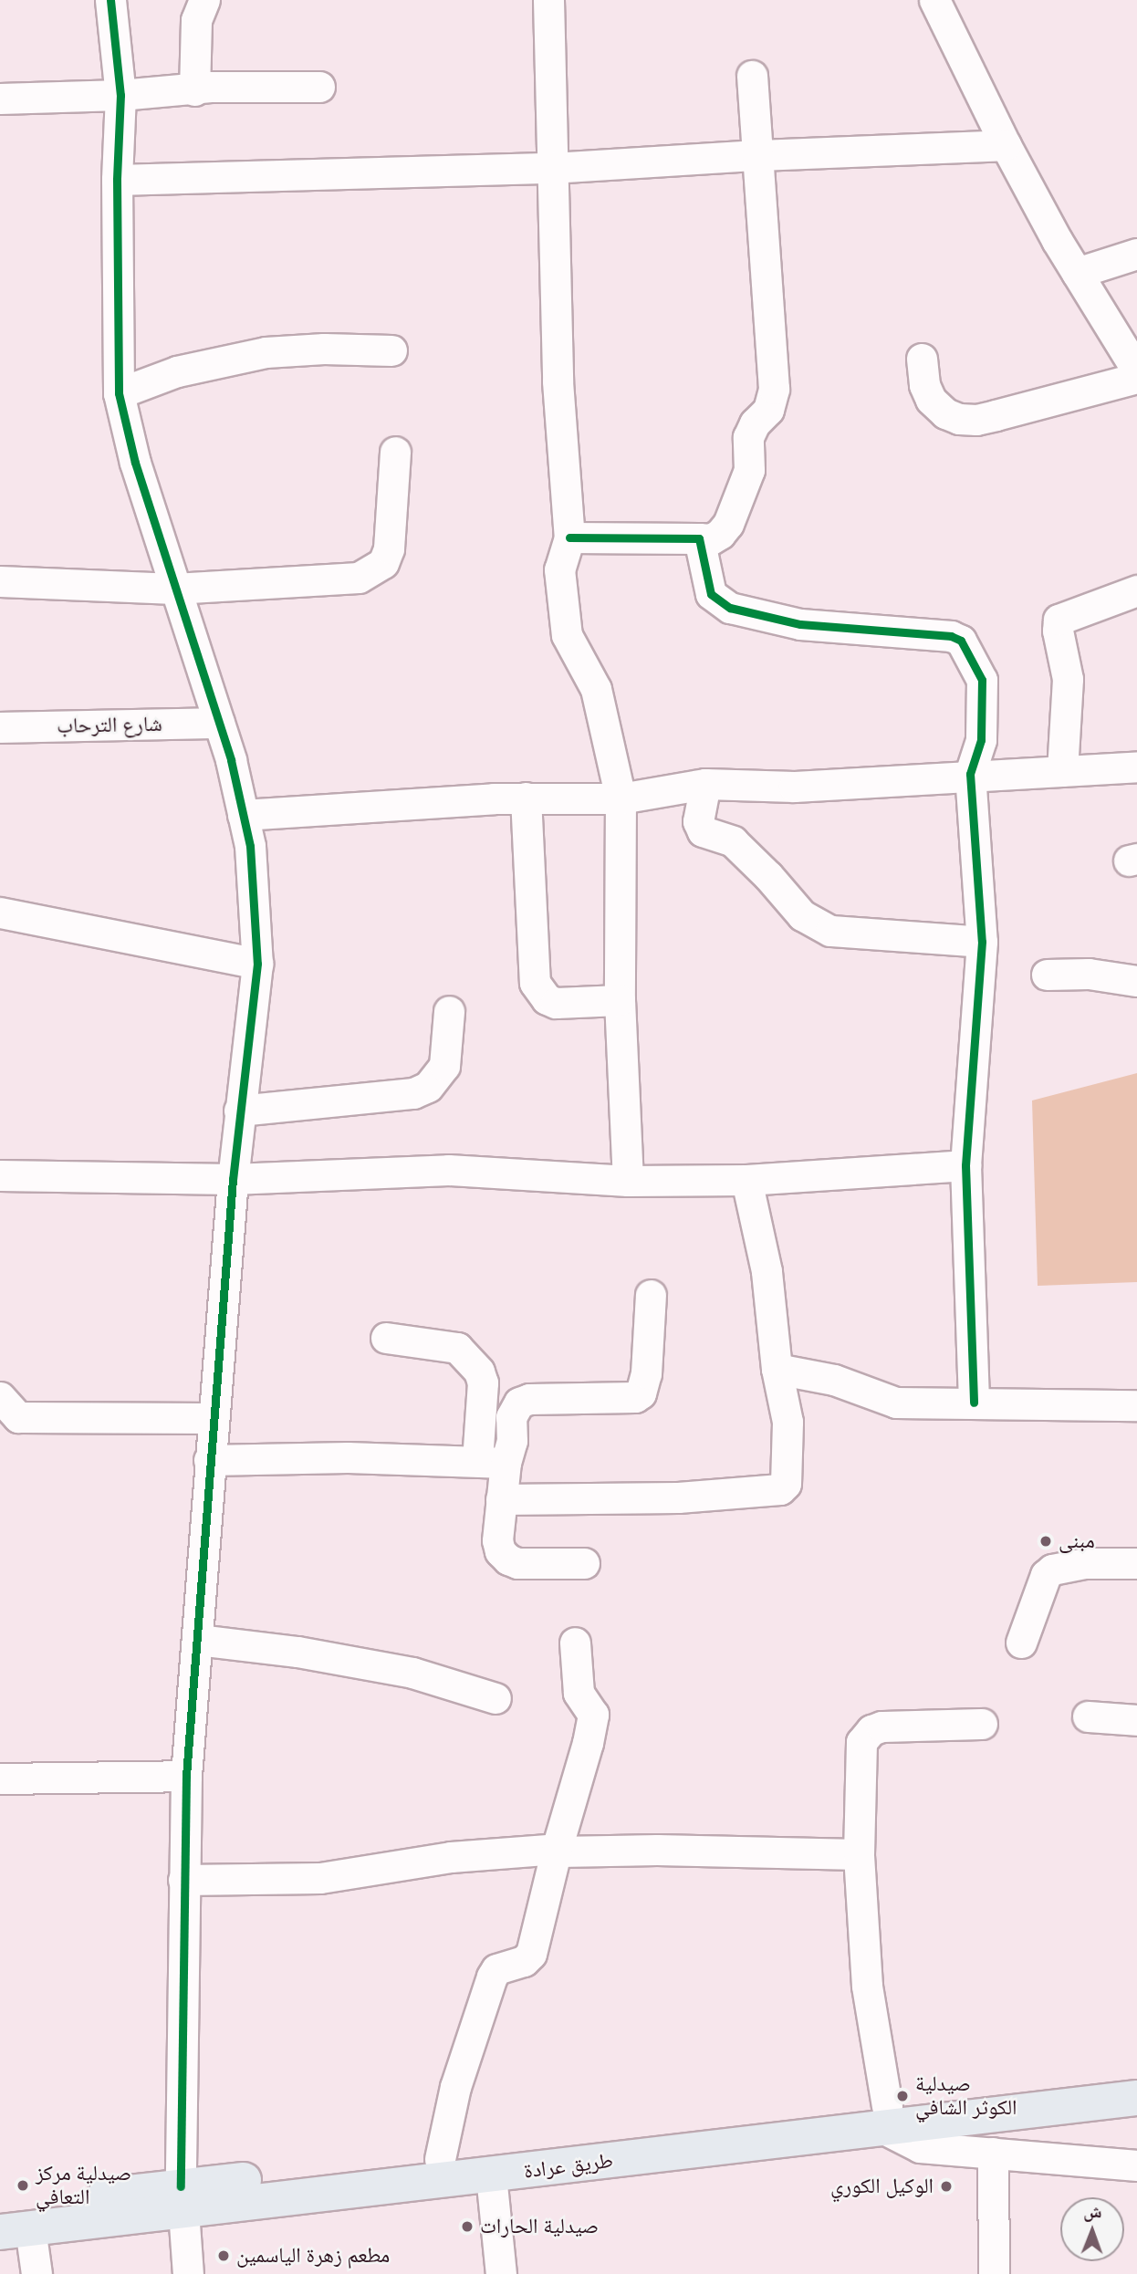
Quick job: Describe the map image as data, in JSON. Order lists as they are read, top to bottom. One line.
{"streets":{"main road":["طريق عرادة"],"street":["شارع الترحاب"]},"places":["مبنى","صيدلية الكوثر الشافي","صيدلية مركز التعافي","الوكيل الكوري","صيدلية الحارات","مطعم زهرة الياسمين"],"north":"top"}
